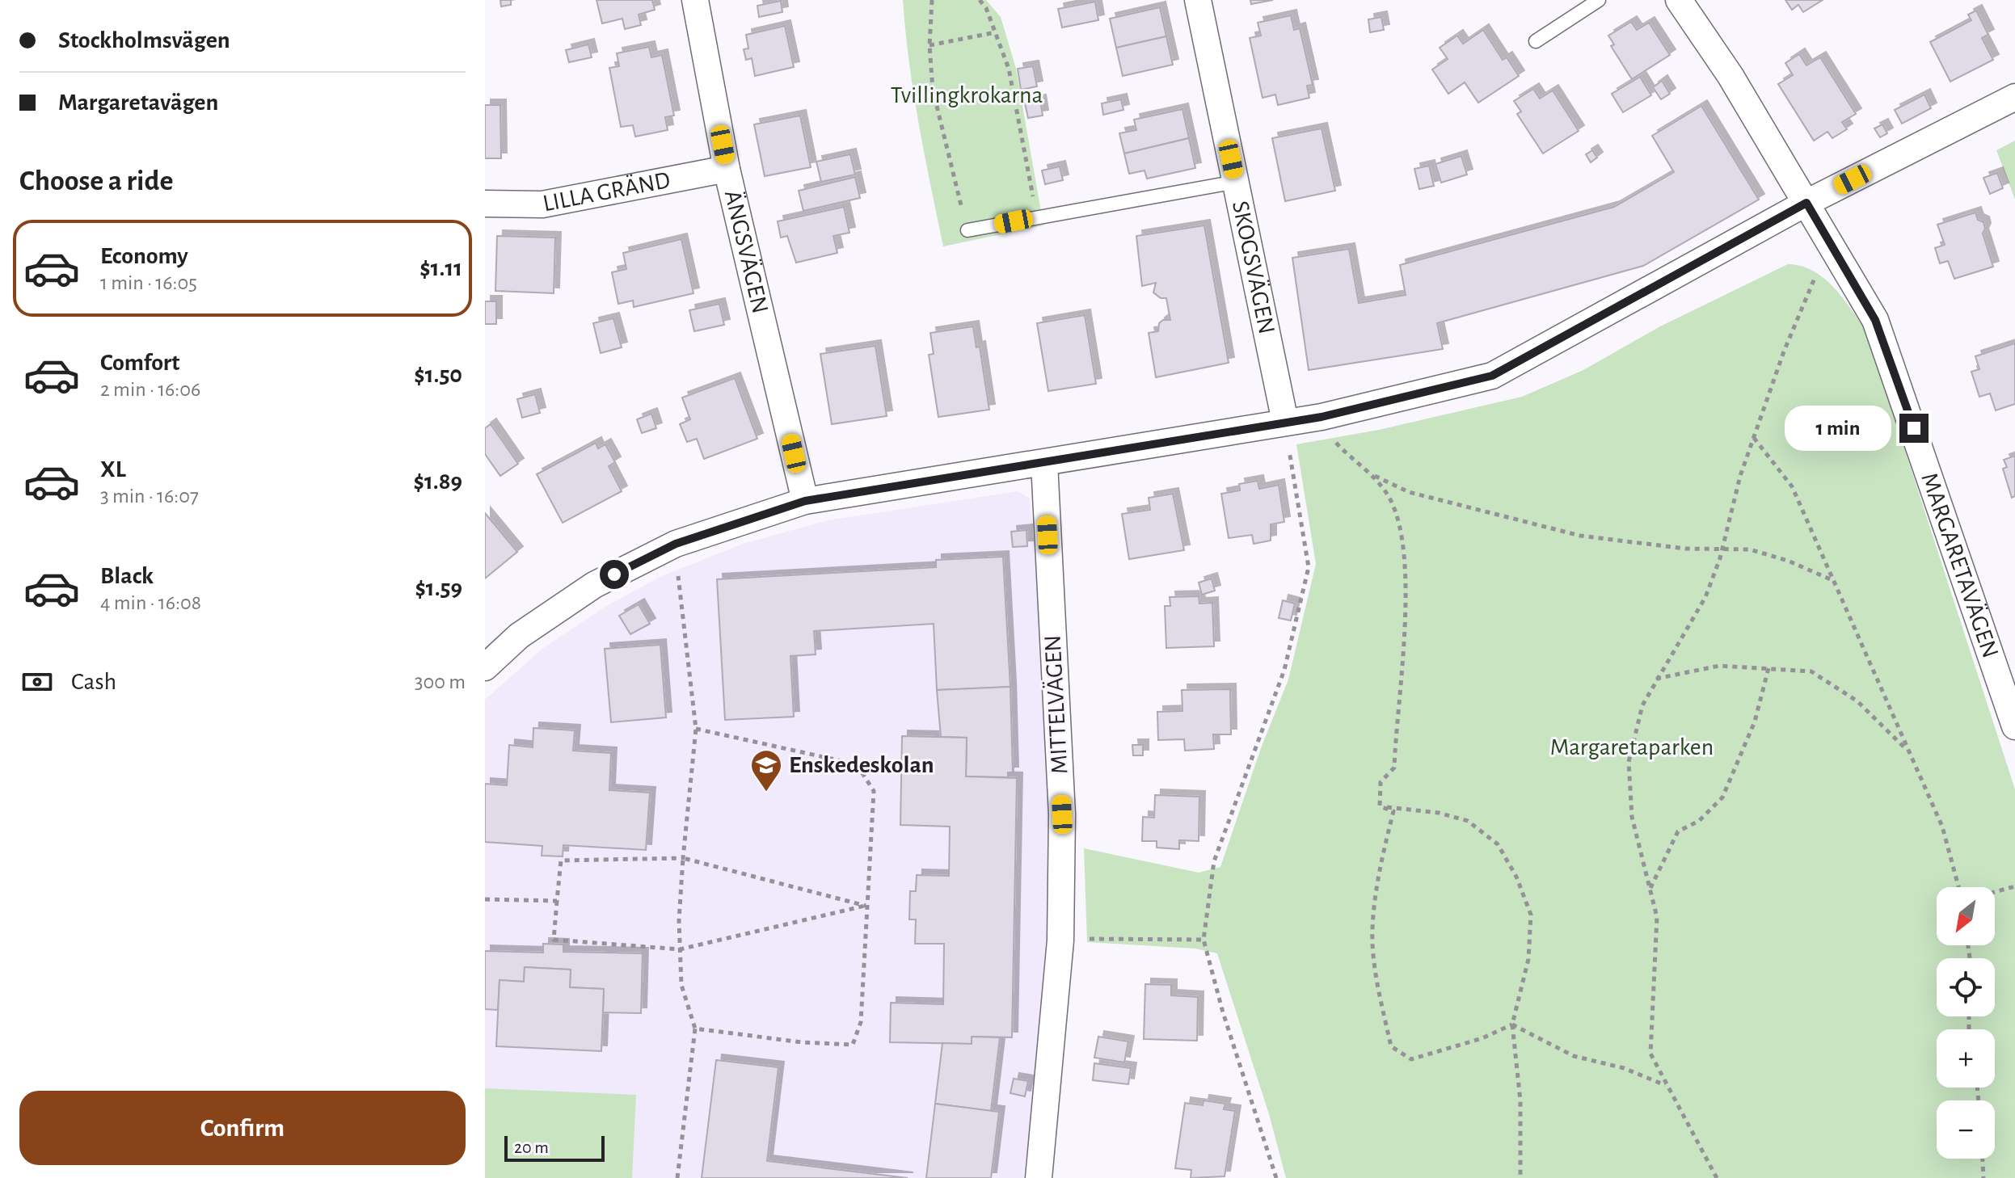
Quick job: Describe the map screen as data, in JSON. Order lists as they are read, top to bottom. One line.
{"streets":{"street":["LILLA GRÄND","ÄNGSVÄGEN","SKOGSVÄGEN","MARGARETAVÄGEN","MITTELVÄGEN"]},"crossings":[["LILLA GRÄND","ÄNGSVÄGEN"]],"parks":["Tvillingkrokarna","Margaretaparken"],"places":{"school or university":["Enskedeskolan"]},"scale_bar":"20 m","north":"bottom left","page":{"banner":["Stockholmsvägen","Margaretavägen"],"heading":"Choose a ride","list":[{"name":"Economy","note":"1 min · 16:05","value":"$1.11"},{"name":"Comfort","note":"2 min · 16:06","value":"$1.50"},{"name":"XL","note":"3 min · 16:07","value":"$1.89"},{"name":"Black","note":"4 min · 16:08","value":"$1.59"}],"bubble":"1 min","pay":["Cash","300 m"],"map_buttons":["+","−"],"buttons":"Confirm","scale":"20 m"}}
